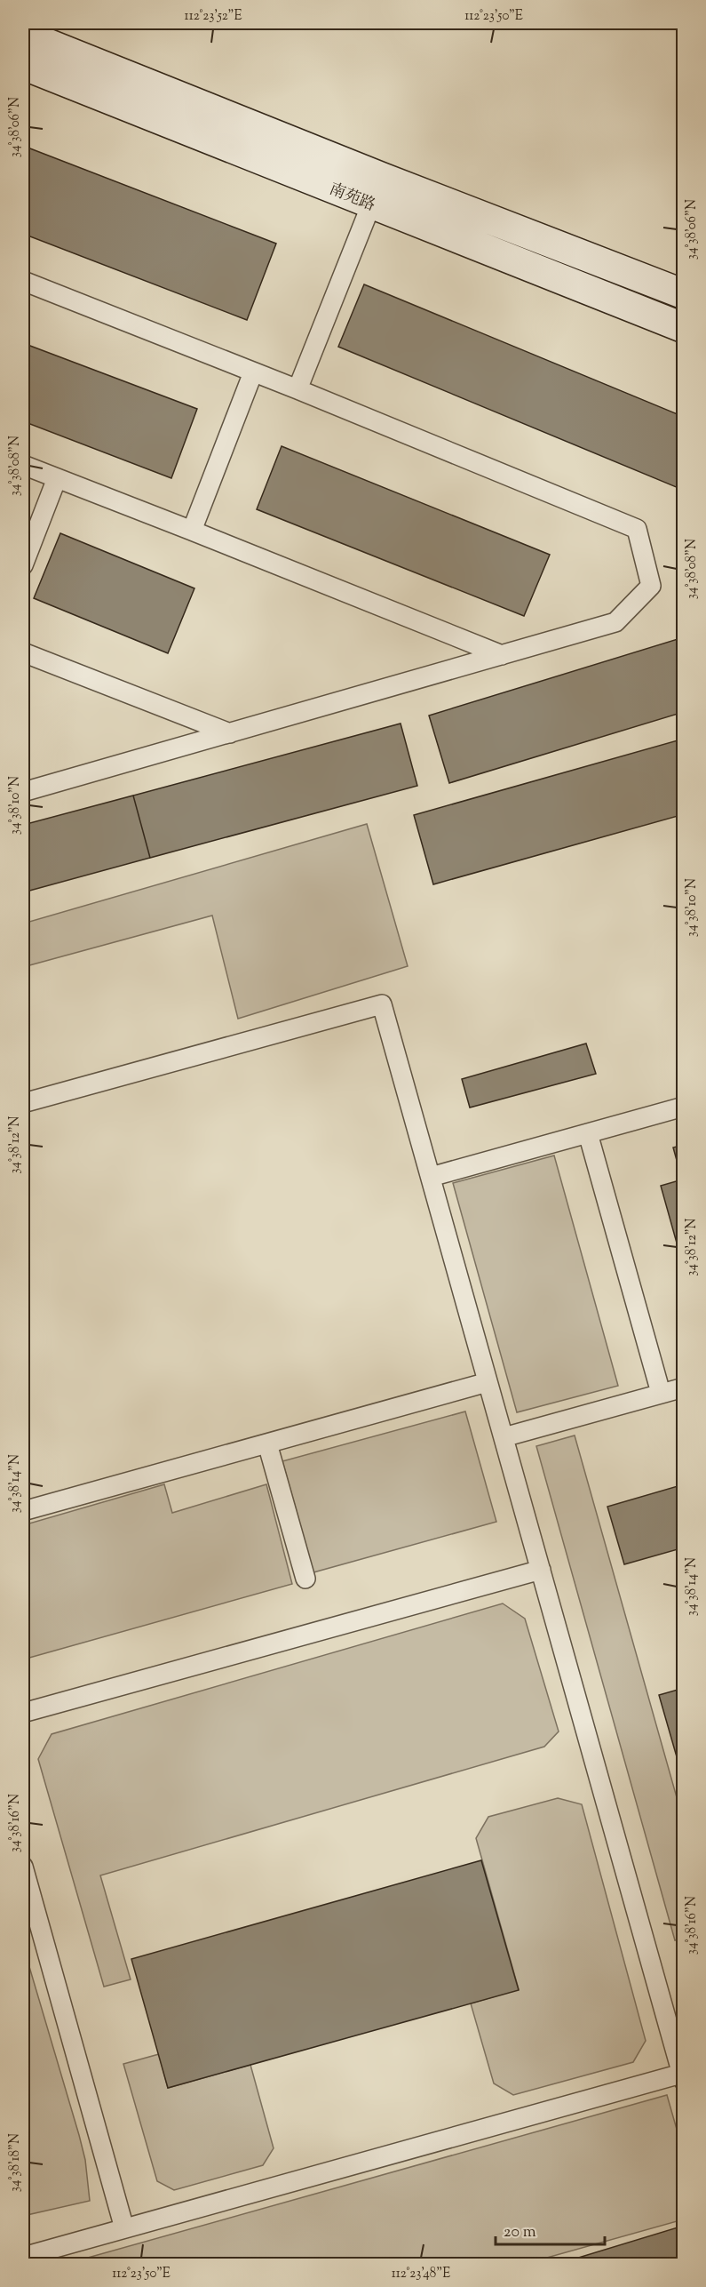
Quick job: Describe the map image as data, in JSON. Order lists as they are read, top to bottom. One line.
{"streets":{"street":["南苑路"]},"scale_bar":"20 m","coordinates":["112°23'52\"E","112°23'50\"E","34°38'06\"N","34°38'08\"N","34°38'10\"N","34°38'12\"N","34°38'14\"N","34°38'16\"N","34°38'18\"N","112°23'48\"E"]}
